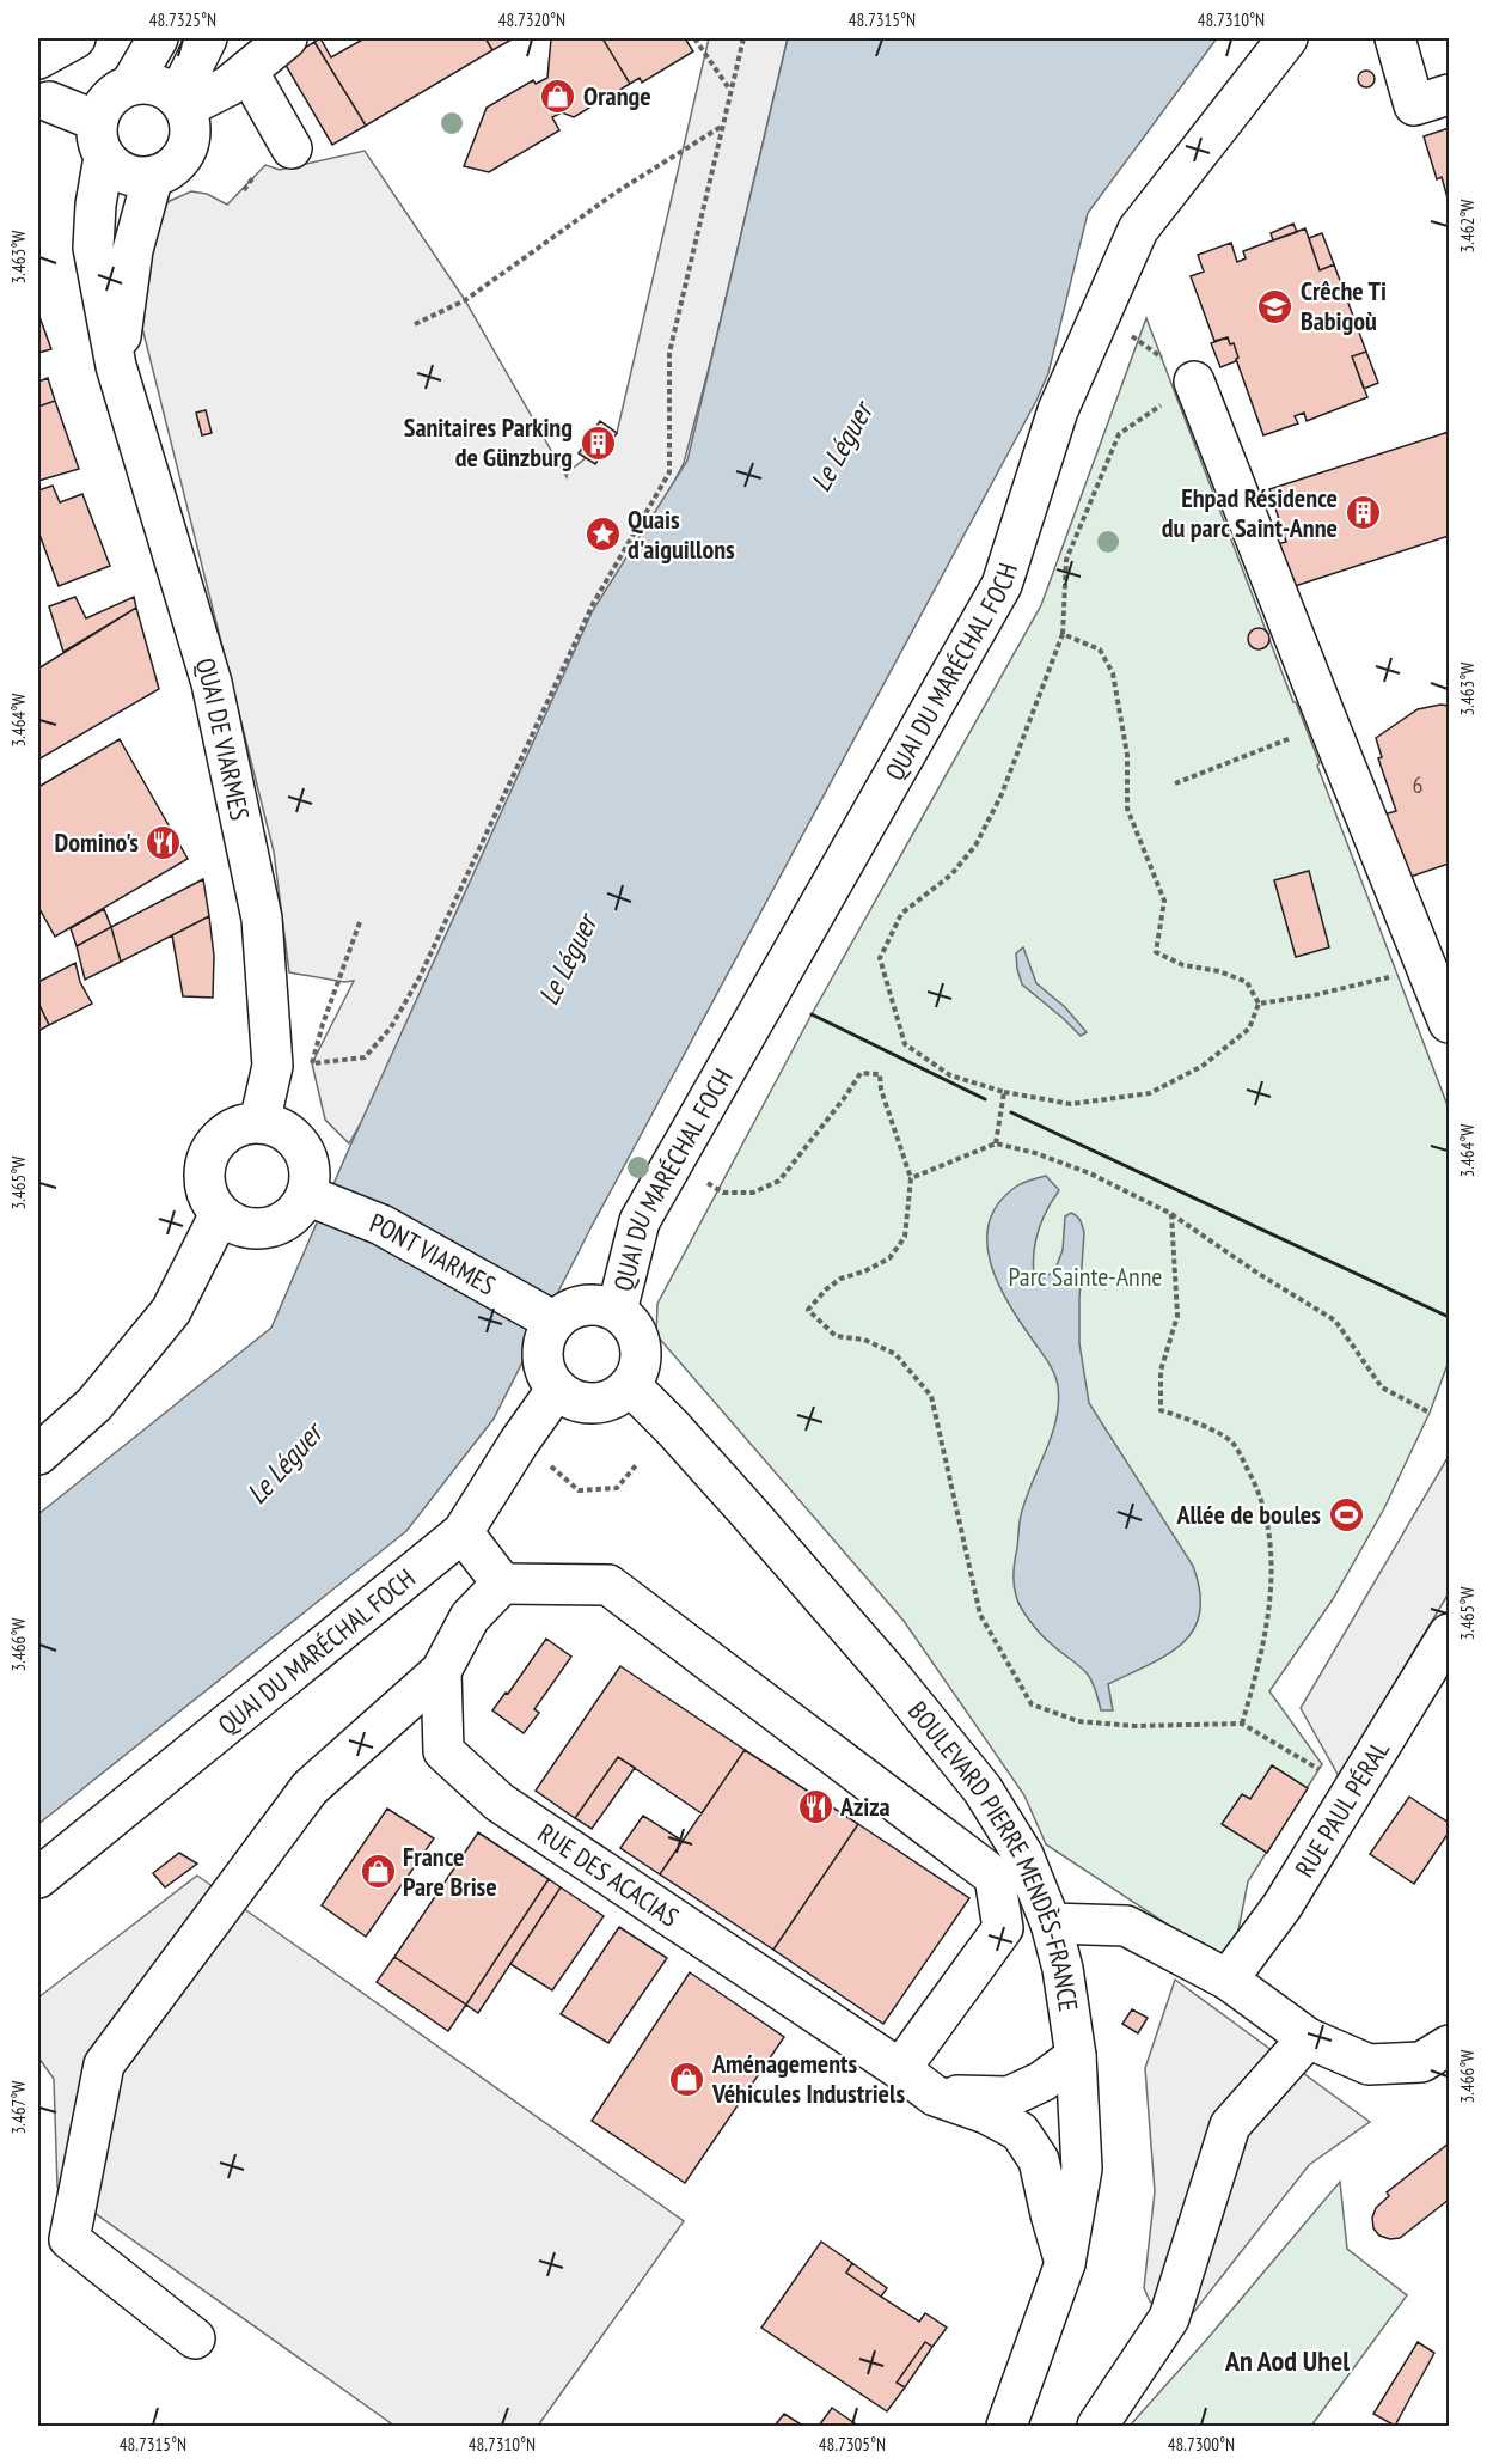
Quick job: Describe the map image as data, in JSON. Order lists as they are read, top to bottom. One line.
{"streets":{"main road":["QUAI DU MARÉCHAL FOCH","QUAI DE VIARMES","PONT VIARMES","RUE PAUL PÉRAL","BOULEVARD PIERRE MENDÈS-FRANCE","RUE DES ACACIAS"]},"crossings":[["QUAI DU MARÉCHAL FOCH","PONT VIARMES"],["QUAI DU MARÉCHAL FOCH","BOULEVARD PIERRE MENDÈS-FRANCE"],["QUAI DE VIARMES","PONT VIARMES"],["PONT VIARMES","BOULEVARD PIERRE MENDÈS-FRANCE"],["BOULEVARD PIERRE MENDÈS-FRANCE","RUE DES ACACIAS"]],"districts":["An Aod Uhel"],"water":["Le Léguer"],"parks":["Parc Sainte-Anne"],"places":{"shop":["Orange","France Pare Brise","Aménagements Véhicules Industriels"],"school or university":["Crêche Ti Babigoù"],"building":["Sanitaires Parking de Günzburg","Ehpad Résidence du parc Saint-Anne"],"place":["Quais d'aiguillons"],"restaurant":["Domino's","Aziza"],"sports":["Allée de boules"]},"house_numbers":["6"],"coordinates":["48.7325°N","48.7320°N","48.7315°N","48.7310°N","3.462°W","3.463°W","3.464°W","3.465°W","3.466°W","3.467°W","48.7305°N","48.7300°N"]}
